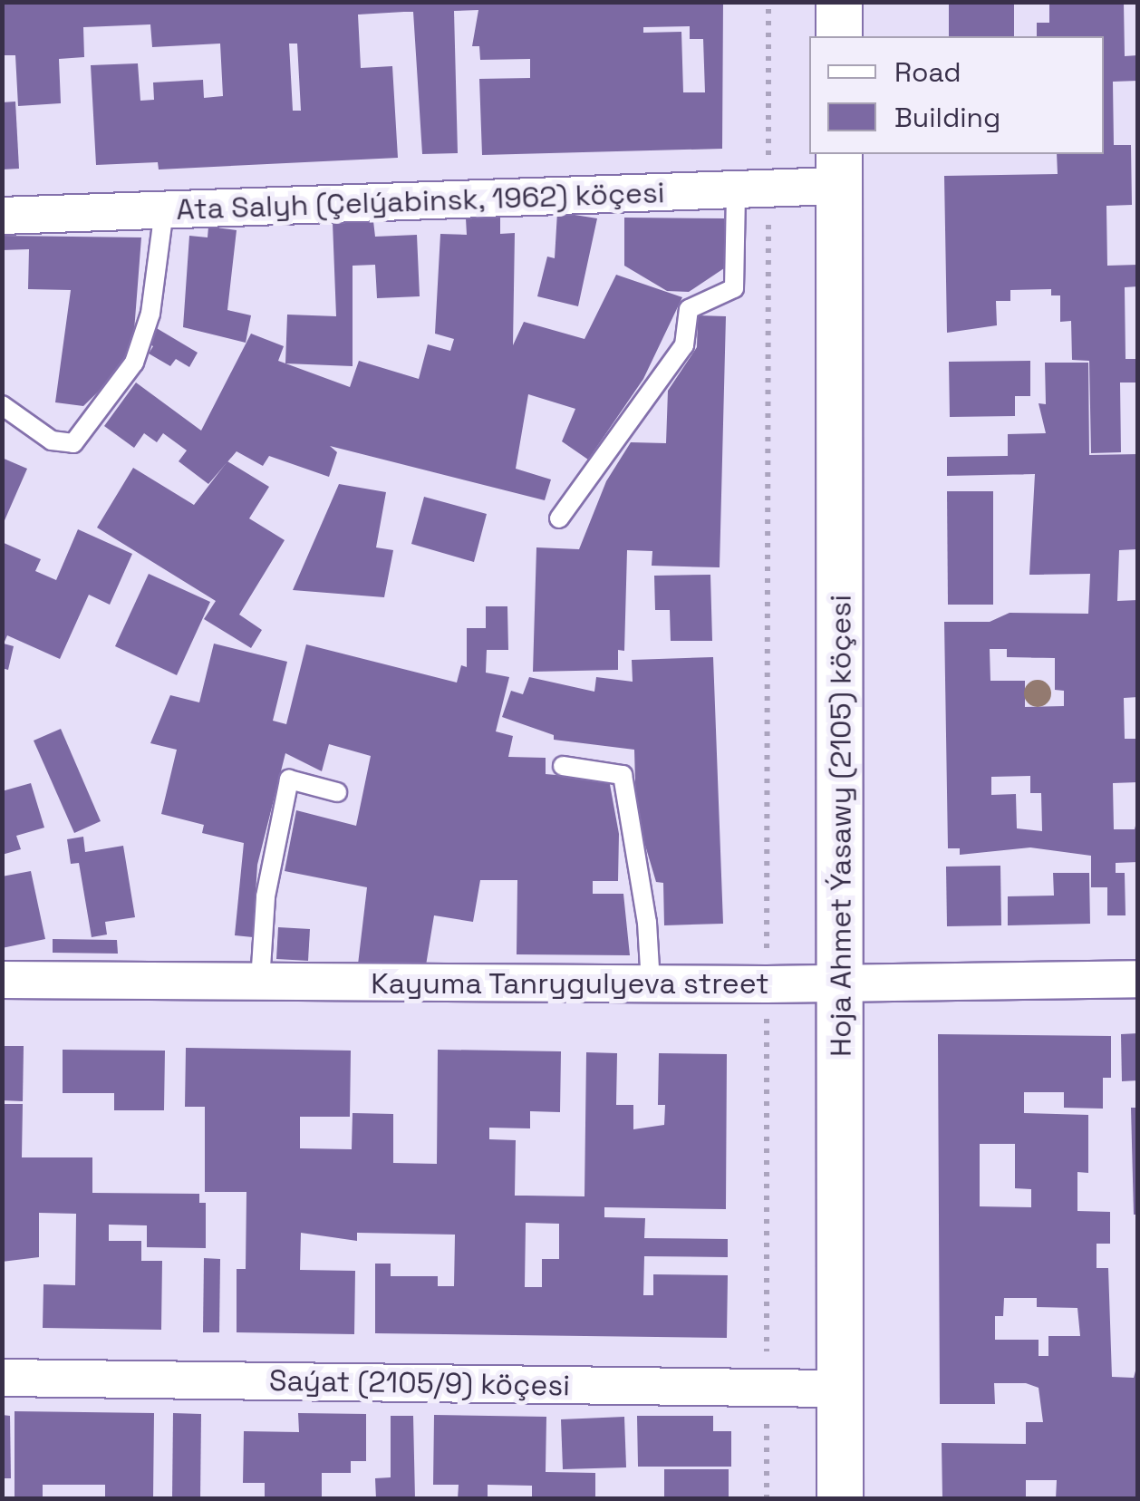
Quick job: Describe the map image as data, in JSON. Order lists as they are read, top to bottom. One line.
{"streets":{"street":["Ata Salyh (Çelýabinsk, 1962) köçesi","Hoja Ahmet Ýasawy (2105) köçesi","Kayuma Tanrygulyeva street","Saýat (2105/9) köçesi"]},"crossings":[["Ata Salyh (Çelýabinsk, 1962) köçesi","Hoja Ahmet Ýasawy (2105) köçesi"],["Hoja Ahmet Ýasawy (2105) köçesi","Kayuma Tanrygulyeva street"],["Hoja Ahmet Ýasawy (2105) köçesi","Saýat (2105/9) köçesi"]],"legend":["Road","Building"]}
